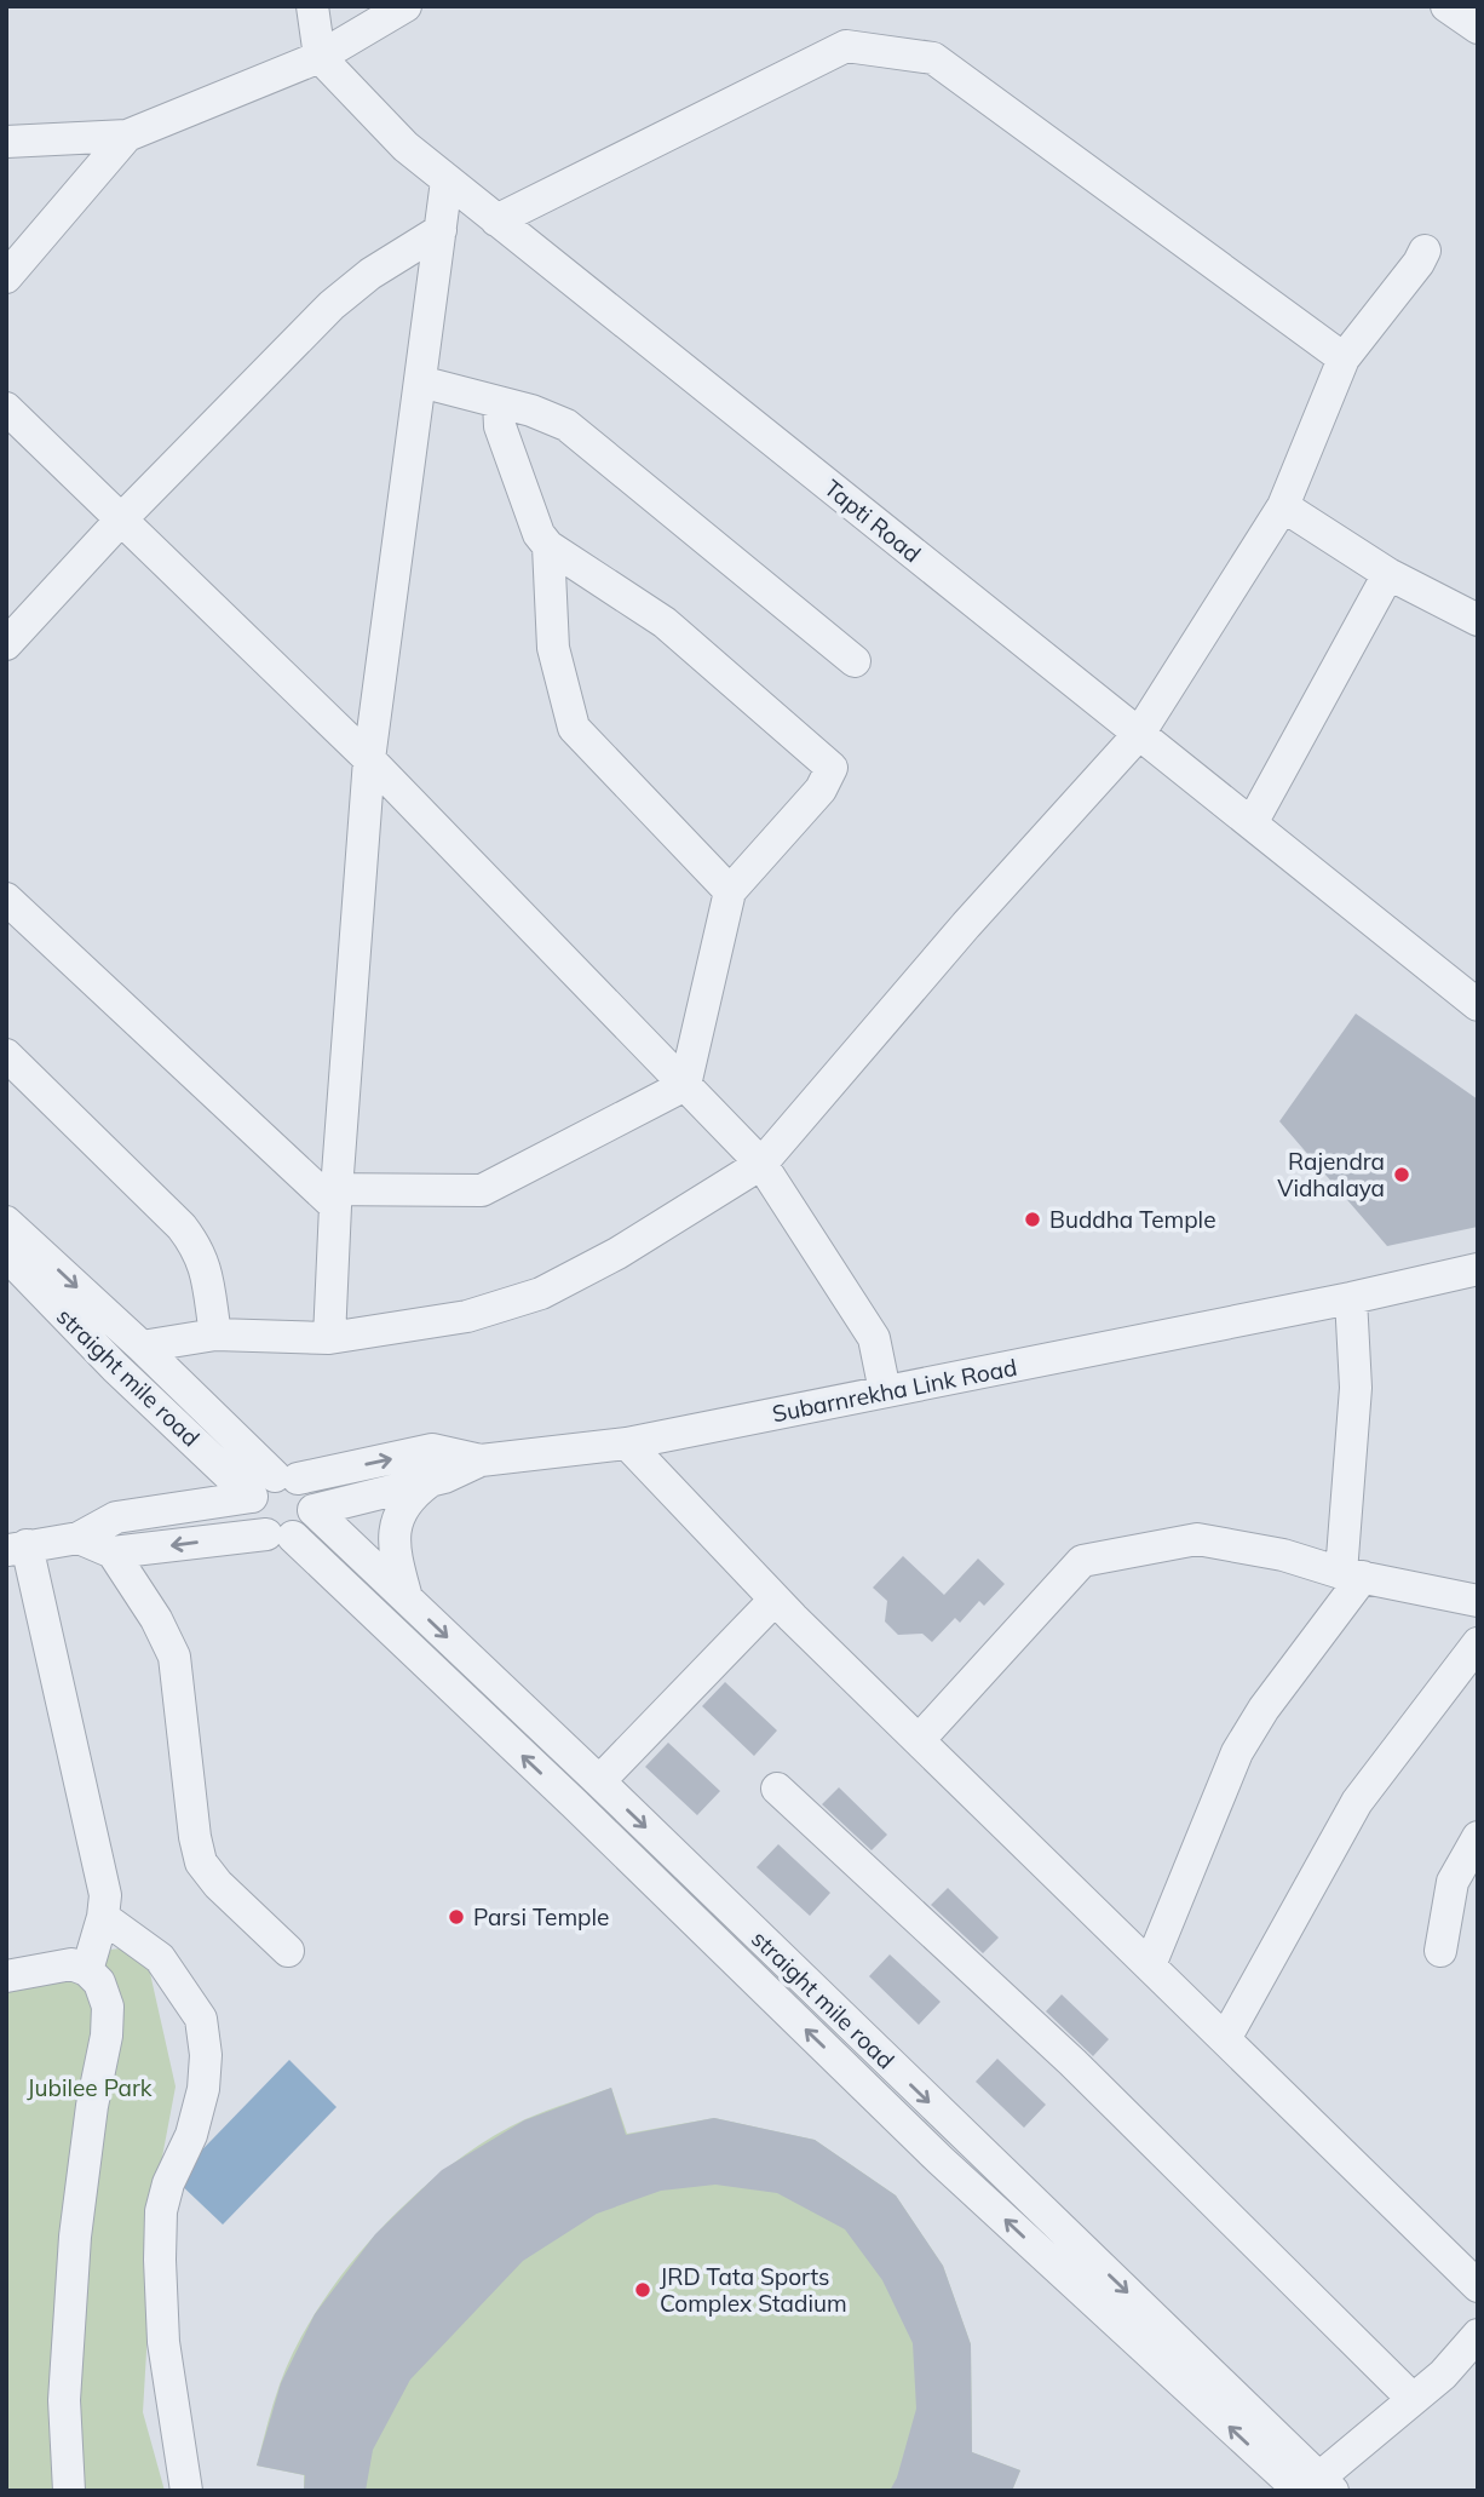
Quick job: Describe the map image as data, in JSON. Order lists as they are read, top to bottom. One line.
{"streets":{"street":["Tapti Road","straight mile road","Subarnrekha Link Road"]},"crossings":[["straight mile road","Subarnrekha Link Road"]],"parks":["Jubilee Park"],"places":["Rajendra Vidhalaya","Buddha Temple","Parsi Temple","JRD Tata Sports Complex Stadium"]}
